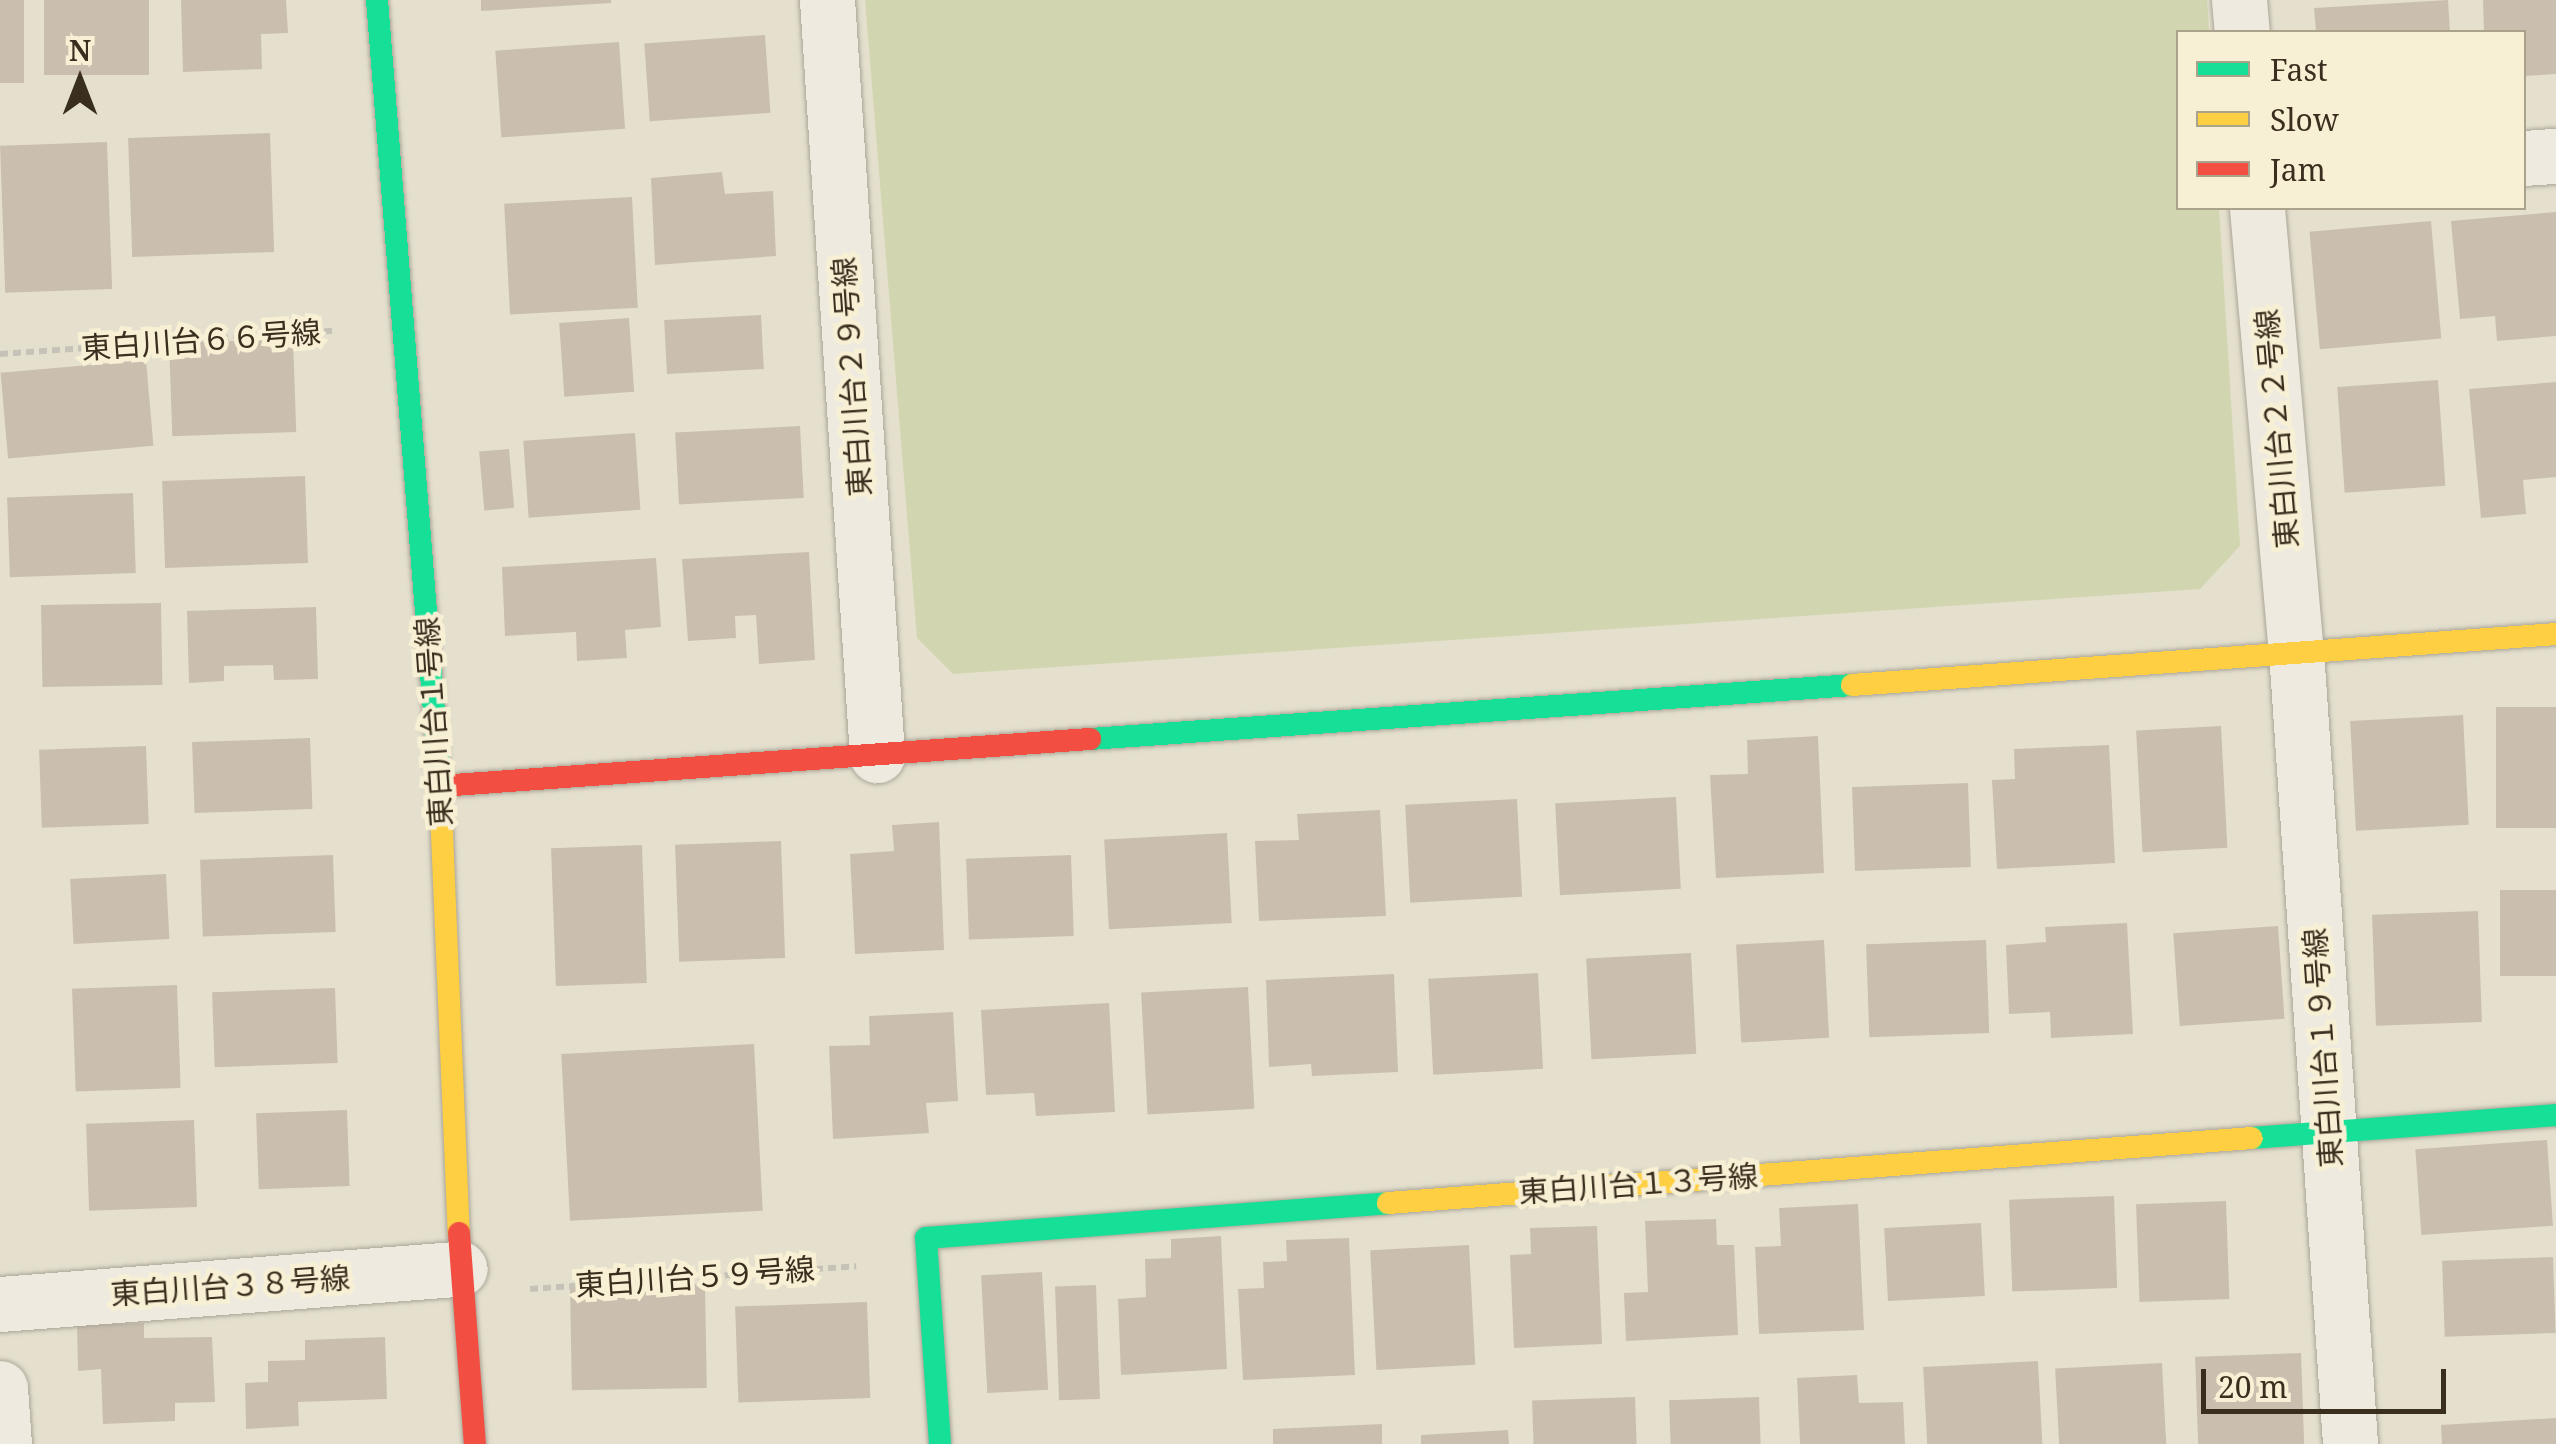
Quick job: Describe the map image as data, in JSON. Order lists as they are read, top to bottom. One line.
{"streets":{"street":["東白川台２９号線","東白川台２２号線","東白川台１号線","東白川台１９号線","東白川台１３号線","東白川台３８号線"],"path":["東白川台６６号線","東白川台５９号線"]},"crossings":[["東白川台６６号線","東白川台１号線"],["東白川台２２号線","東白川台１９号線"],["東白川台１号線","東白川台５９号線"],["東白川台１号線","東白川台３８号線"],["東白川台１９号線","東白川台１３号線"],["東白川台１３号線","東白川台５９号線"],["東白川台５９号線","東白川台３８号線"]],"legend":["Fast","Slow","Jam"],"scale_bar":"20 m","north":"top"}
